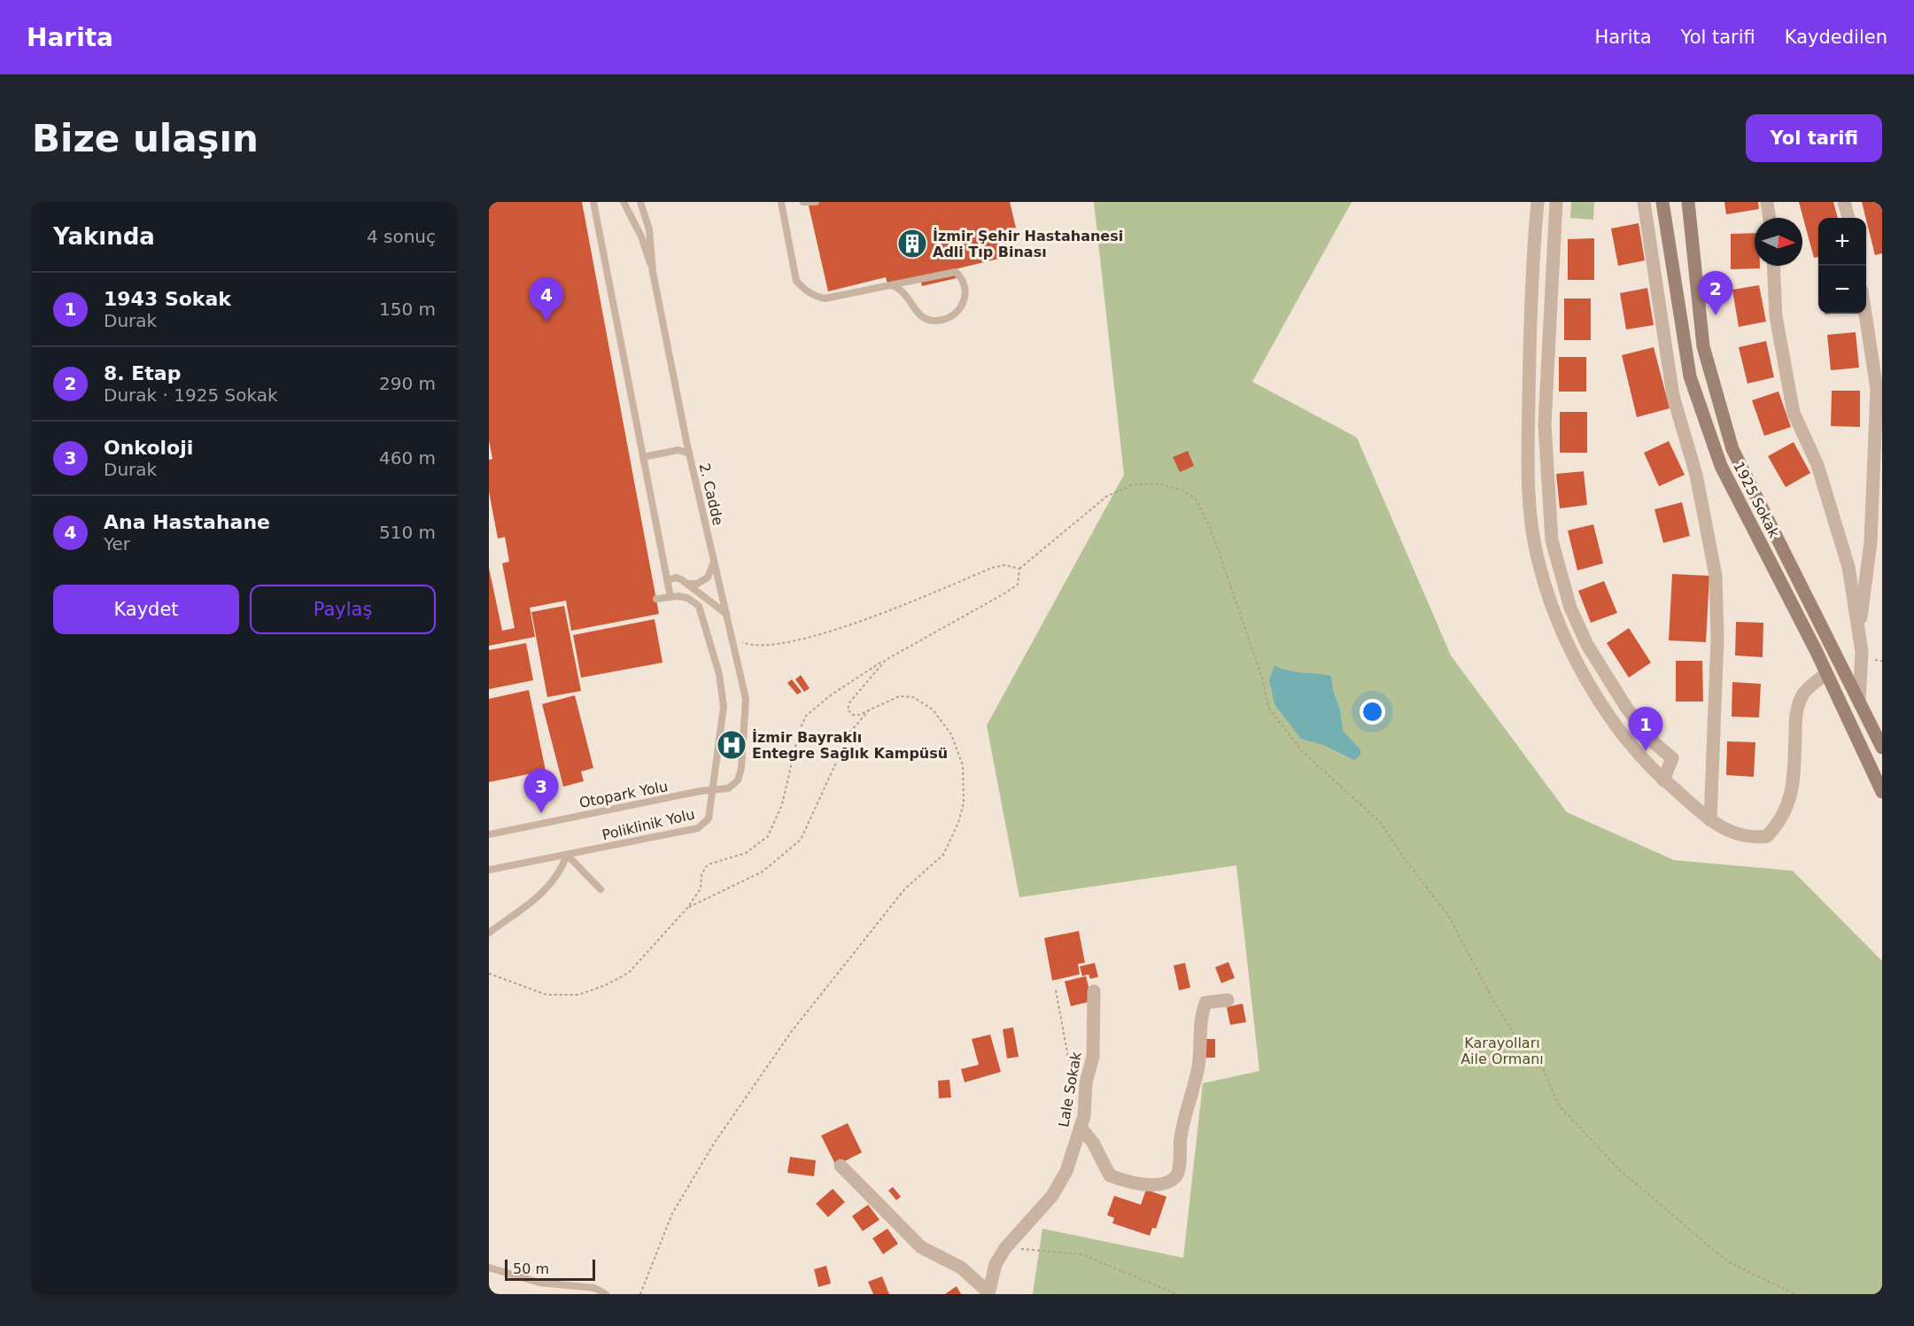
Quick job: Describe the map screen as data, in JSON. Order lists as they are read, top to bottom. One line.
{"streets":{"main road":["1925 Sokak"],"street":["Lale Sokak"],"lane":["2. Cadde","Otopark Yolu","Poliklinik Yolu"]},"crossings":[["2. Cadde","Otopark Yolu"]],"parks":["Karayolları Aile Ormanı"],"places":{"building":["İzmir Şehir Hastahanesi Adli Tıp Binası"],"hospital":["İzmir Bayraklı Entegre Sağlık Kampüsü"]},"scale_bar":"50 m","north":"right","page":{"header":"Harita","nav":["Harita","Yol tarifi","Kaydedilen"],"buttons":["Yol tarifi",["Kaydet","Paylaş"]],"title":"Bize ulaşın","heading":["Yakında","4 sonuç"],"map_buttons":["+","−"],"list":[{"mark":"1","name":"1943 Sokak","note":"Durak","value":"150 m"},{"mark":"2","name":"8. Etap","note":"Durak · 1925 Sokak","value":"290 m"},{"mark":"3","name":"Onkoloji","note":"Durak","value":"460 m"},{"mark":"4","name":"Ana Hastahane","note":"Yer","value":"510 m"}],"pins":["2","4","1","3"],"scale":"50 m"}}
